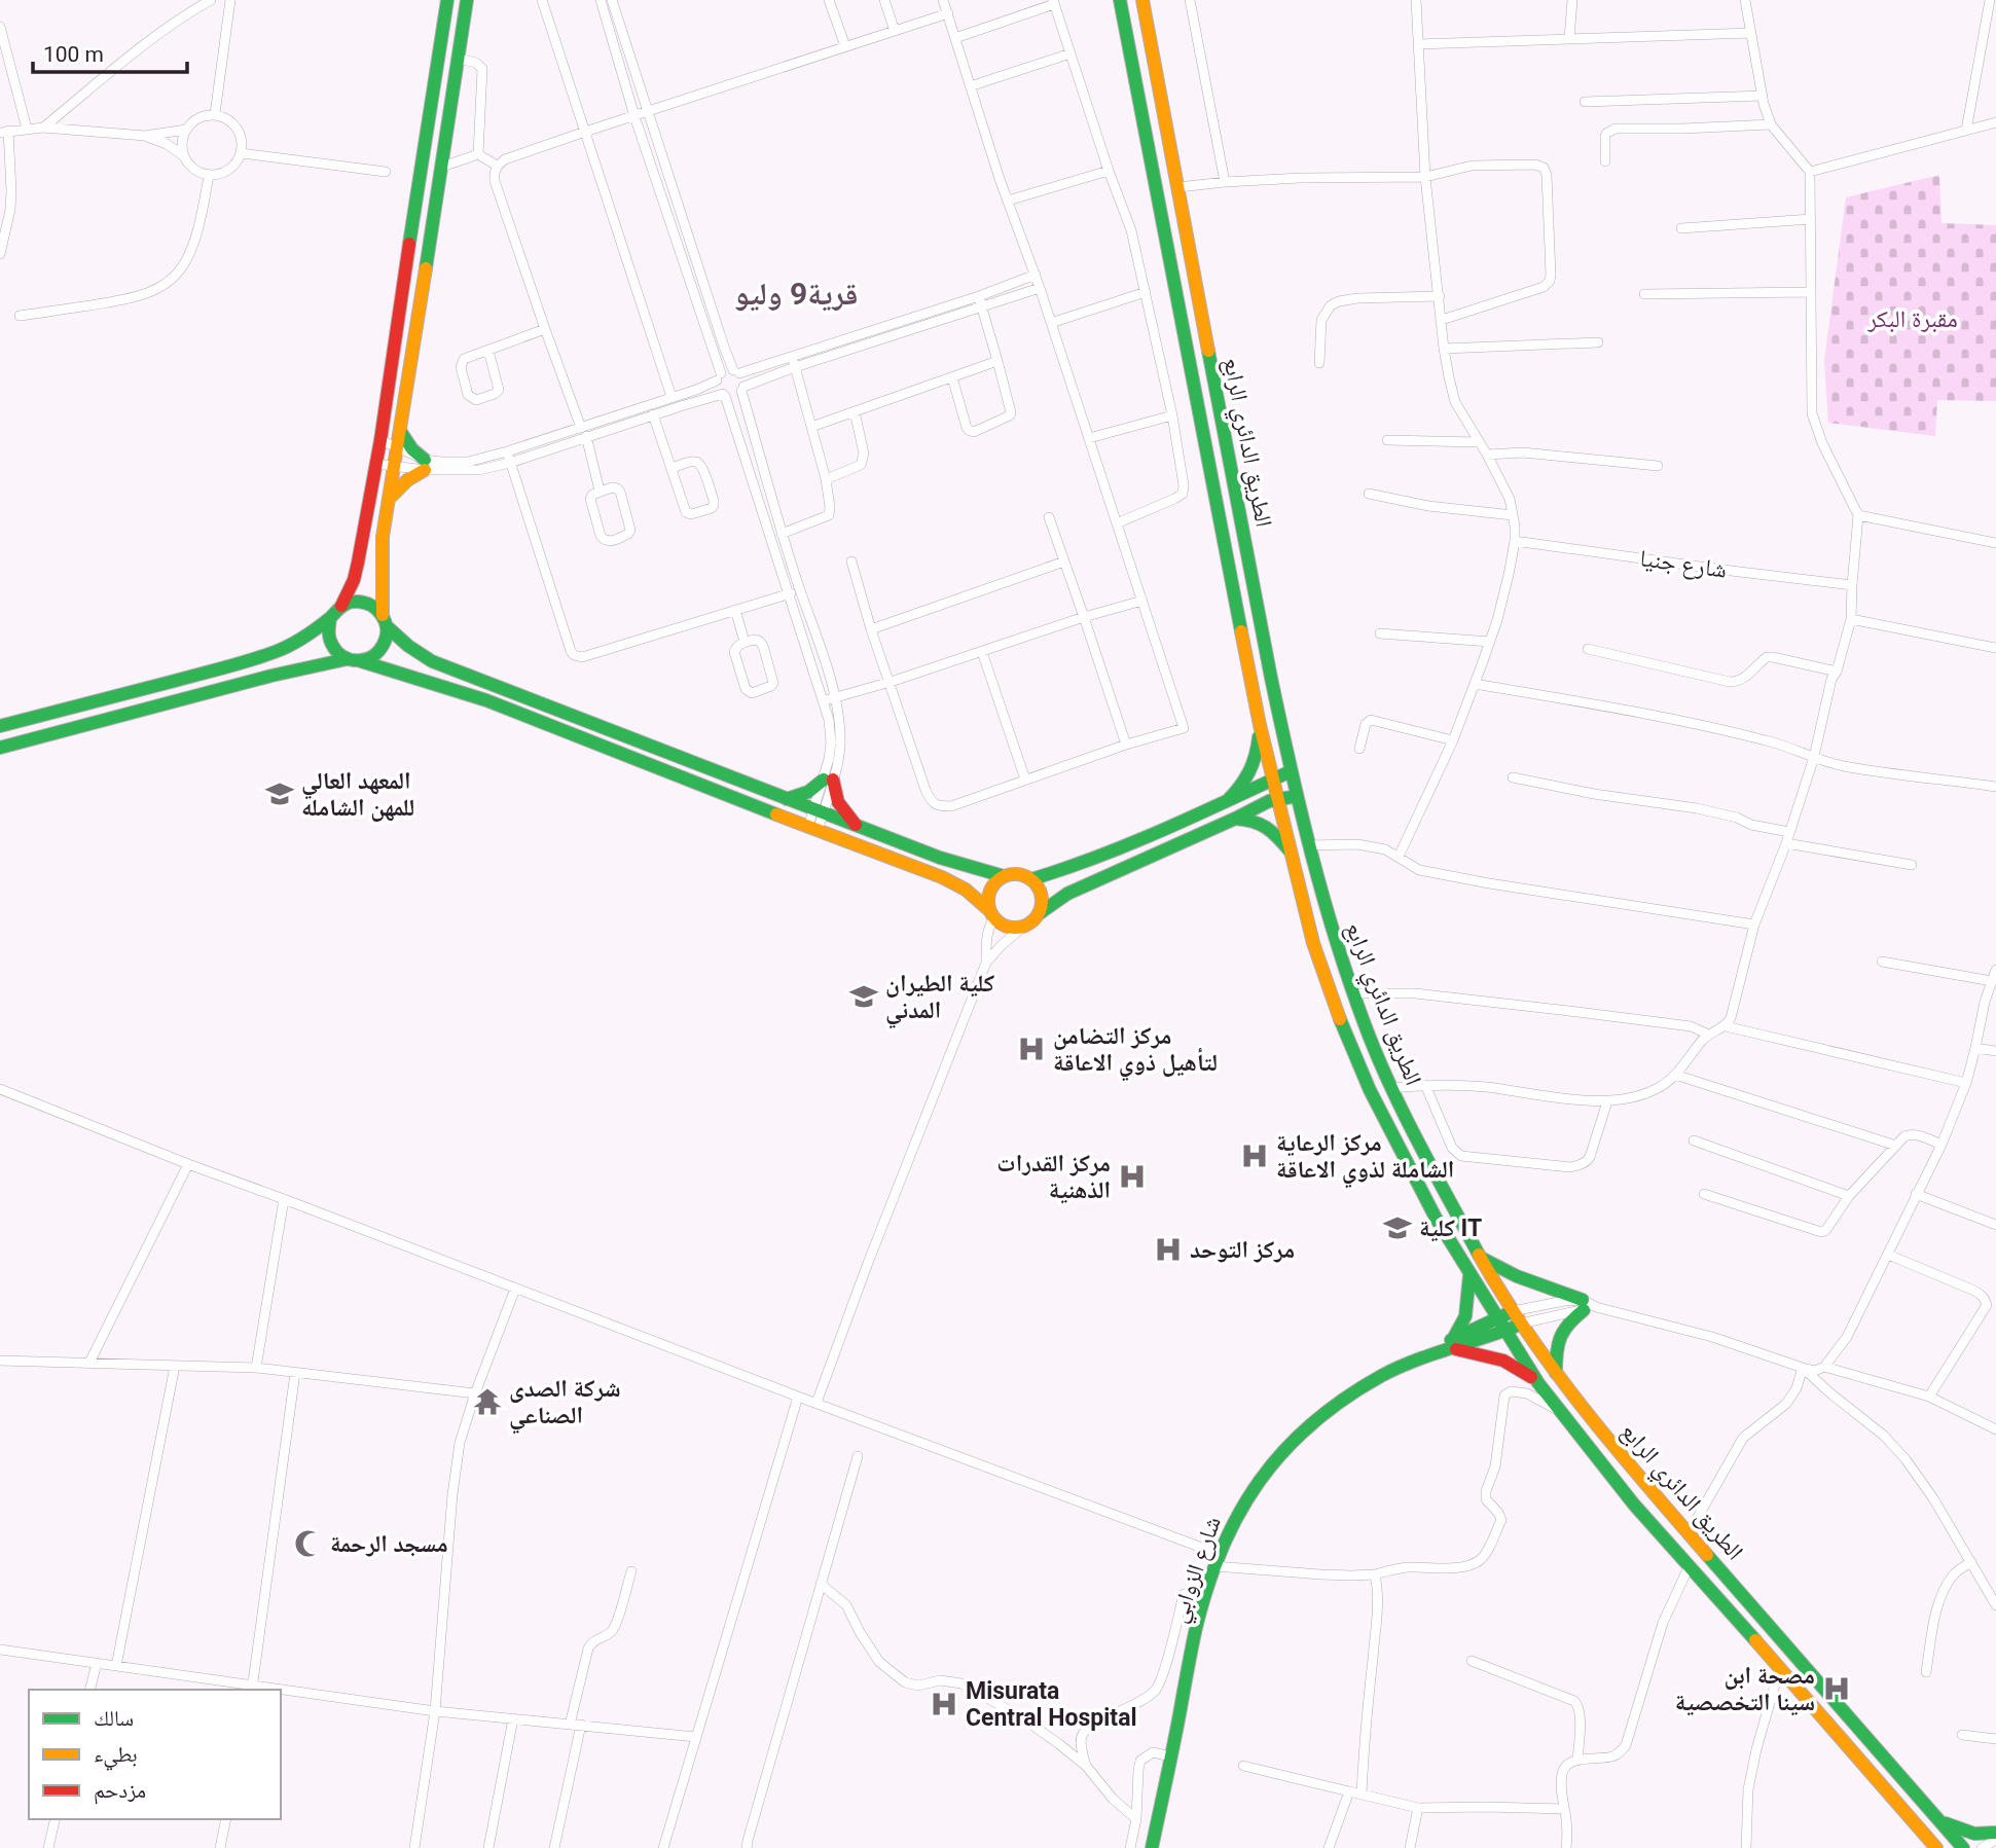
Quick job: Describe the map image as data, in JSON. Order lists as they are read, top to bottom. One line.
{"streets":{"street":["الطريق الدائري الرابع","شارع جنيا","شارع الزوابي"]},"crossings":[["الطريق الدائري الرابع","شارع الزوابي"]],"districts":["قرية9 وليو"],"parks":["مقبرة البكر"],"places":{"school or university":["المعهد العالي للمهن الشامله","كلية الطيران المدني","كلية IT"],"hospital":["مركز التضامن لتأهيل ذوي الاعاقة","مركز الرعاية الشاملة لذوي الاعاقة","مركز القدرات الذهنية","مركز التوحد","مصحة ابن سينا التخصصية","Misurata Central Hospital"],"temple":["شركة الصدى الصناعي"],"mosque":["مسجد الرحمة"]},"legend":["سالك","بطيء","مزدحم"],"scale_bar":"100 m"}
